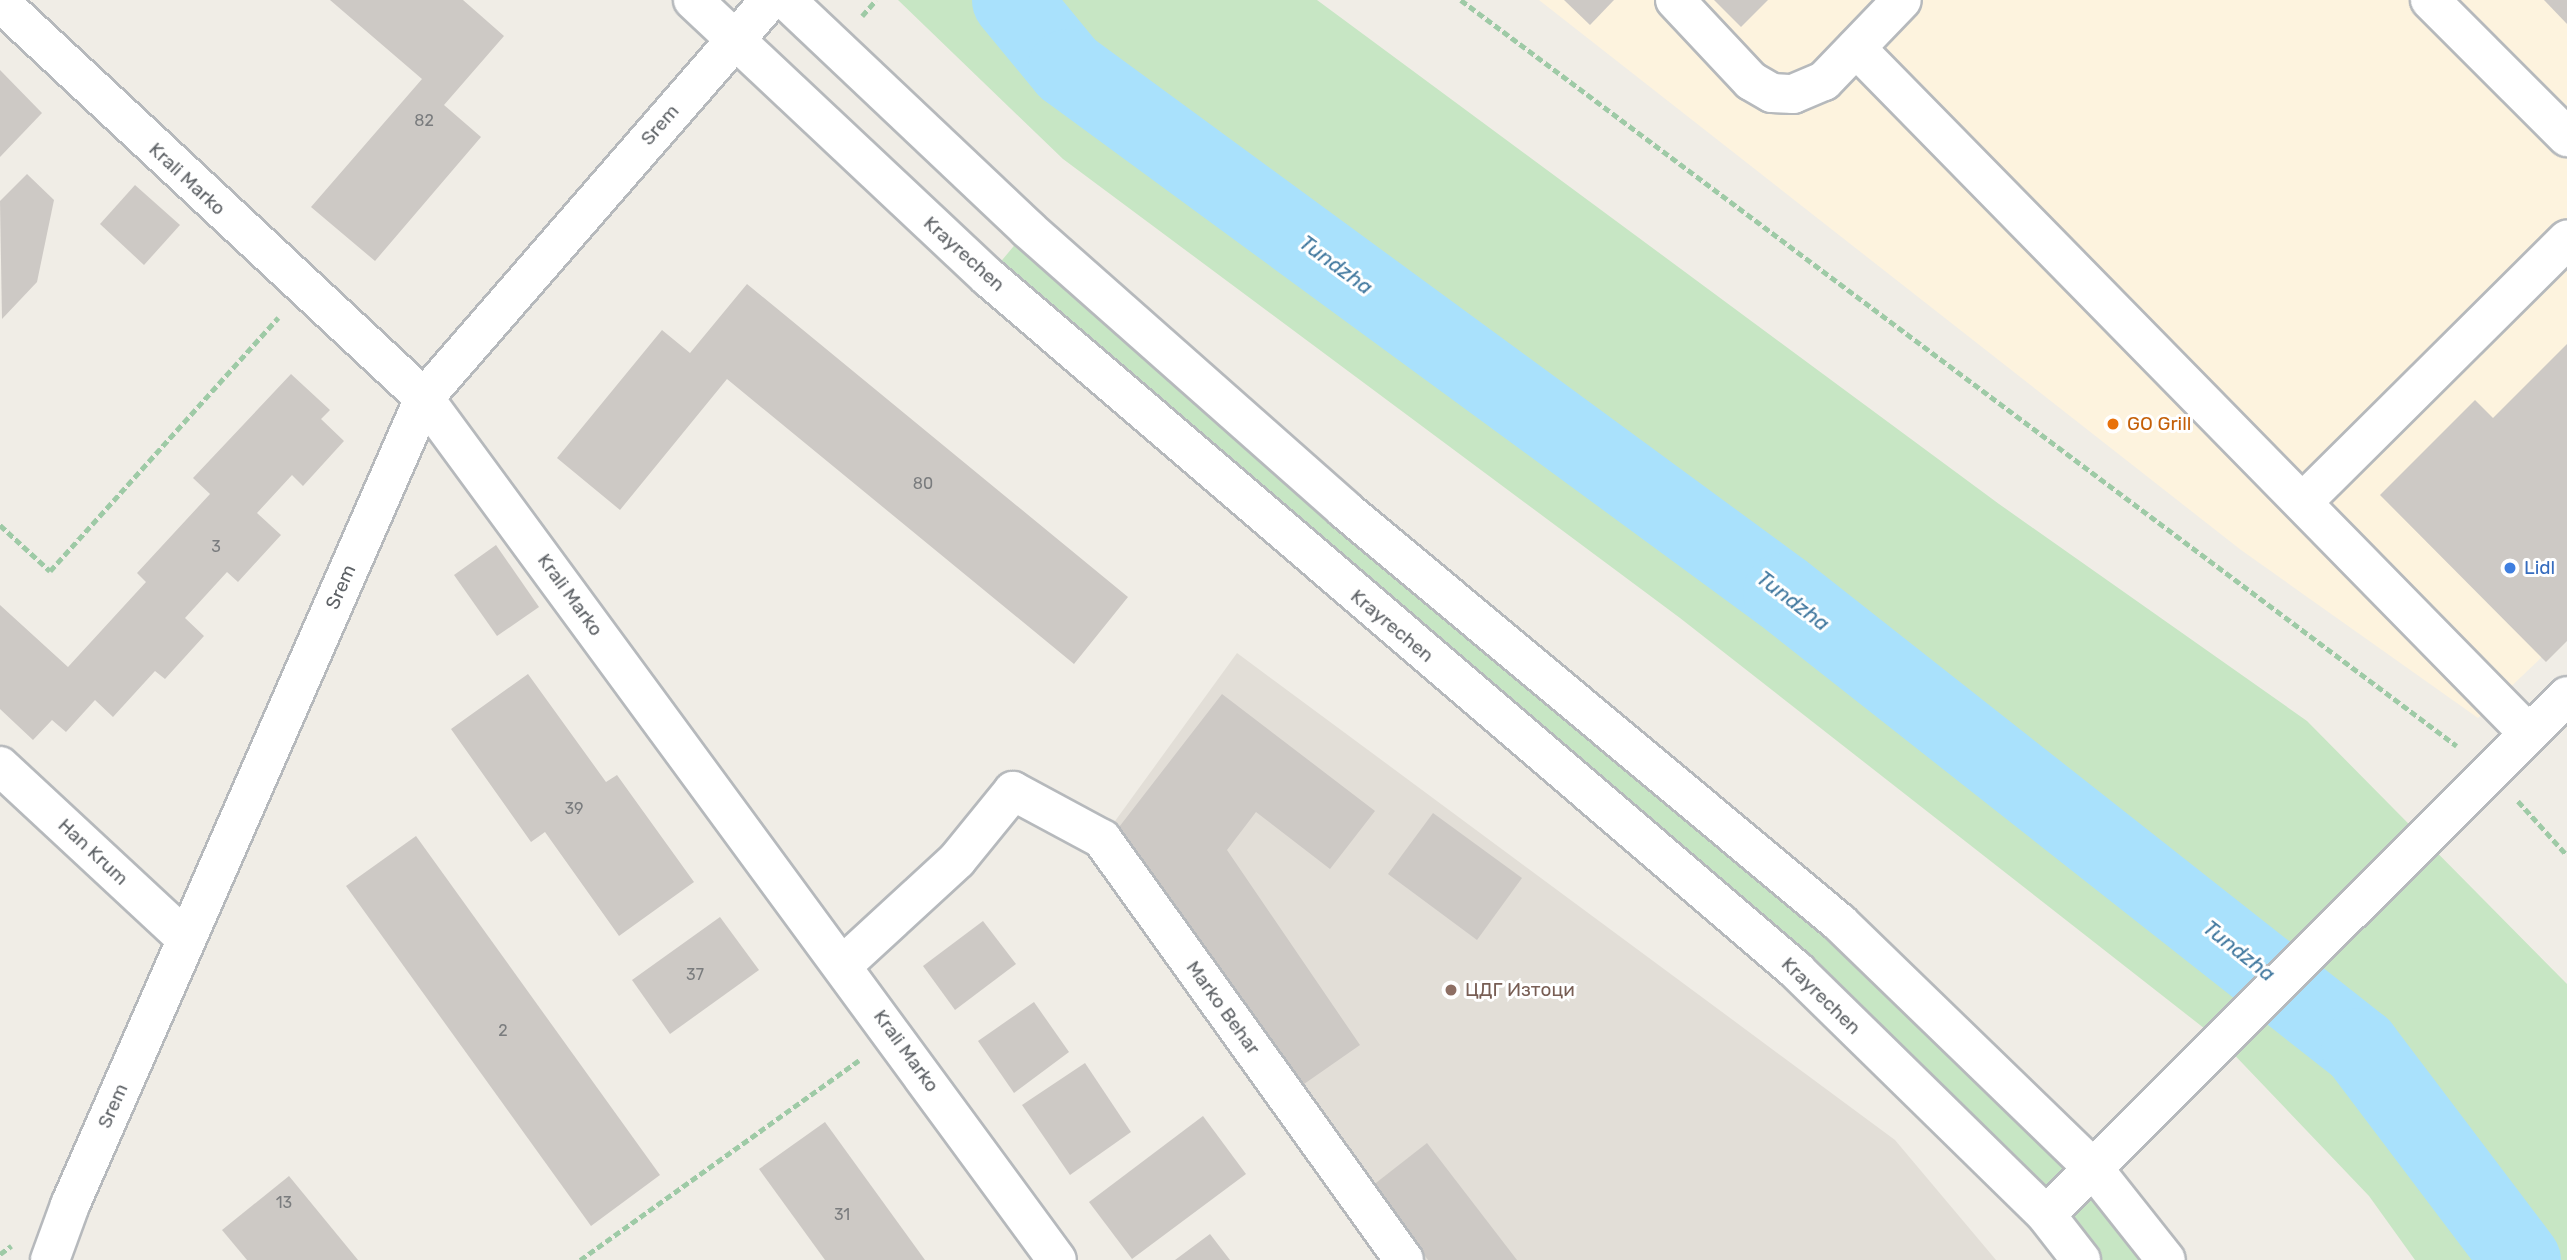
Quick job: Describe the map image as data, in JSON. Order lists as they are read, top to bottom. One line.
{"streets":{"street":["Srem","Krali Marko","Krayrechen","Han Krum","Marko Behar"]},"crossings":[["Srem","Krali Marko"],["Srem","Krayrechen"],["Srem","Han Krum"],["Krali Marko","Marko Behar"]],"water":["Tundzha"],"places":["GO Grill","Lidl","ЦДГ Изтоци"],"house_numbers":["82","80","3","39","37","2","13","31"]}
